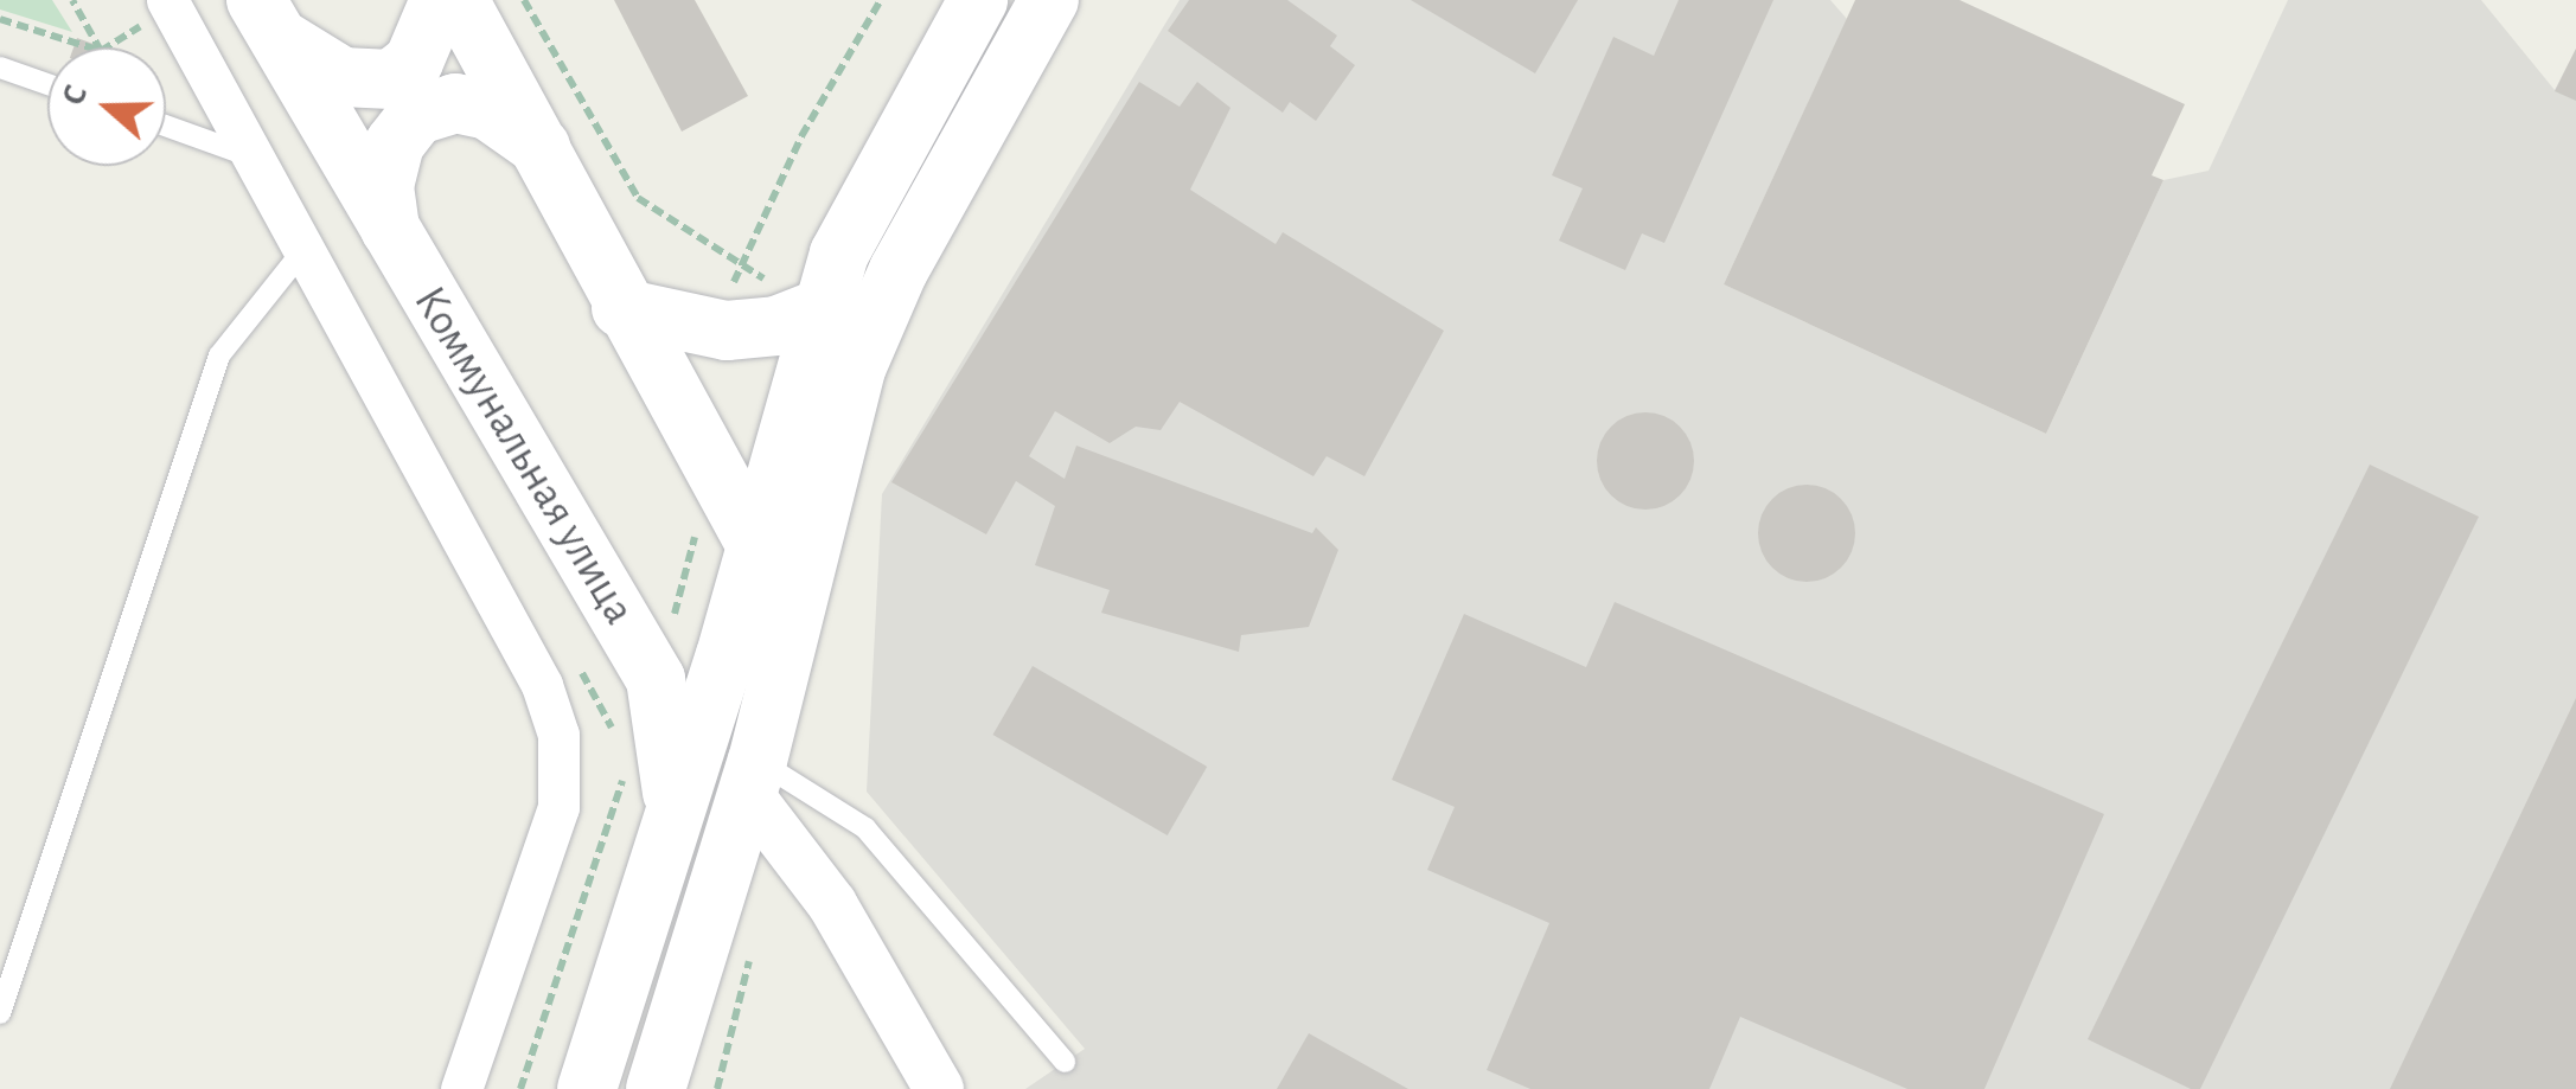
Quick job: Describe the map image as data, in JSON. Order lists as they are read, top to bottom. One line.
{"streets":{"main road":["Коммунальная улица"]},"north":"left"}
